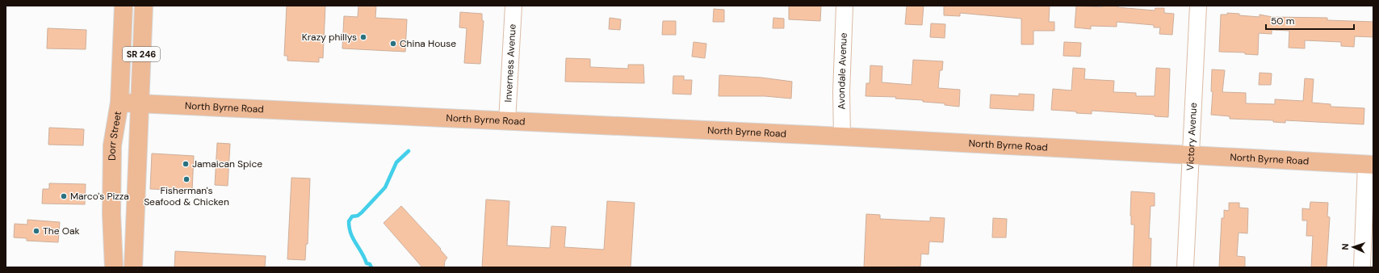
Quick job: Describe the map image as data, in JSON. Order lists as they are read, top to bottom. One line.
{"streets":{"main road":["SR 246","North Byrne Road","Dorr Street"],"street":["Inverness Avenue","Avondale Avenue","Victory Avenue"]},"crossings":[["SR 246","North Byrne Road"],["Inverness Avenue","North Byrne Road"],["Avondale Avenue","North Byrne Road"],["North Byrne Road","Dorr Street"],["North Byrne Road","Victory Avenue"]],"places":["Krazy phillys","China House","Jamaican Spice","Fisherman's Seafood & Chicken","Marco's Pizza","The Oak"],"scale_bar":"50 m","north":"left"}
